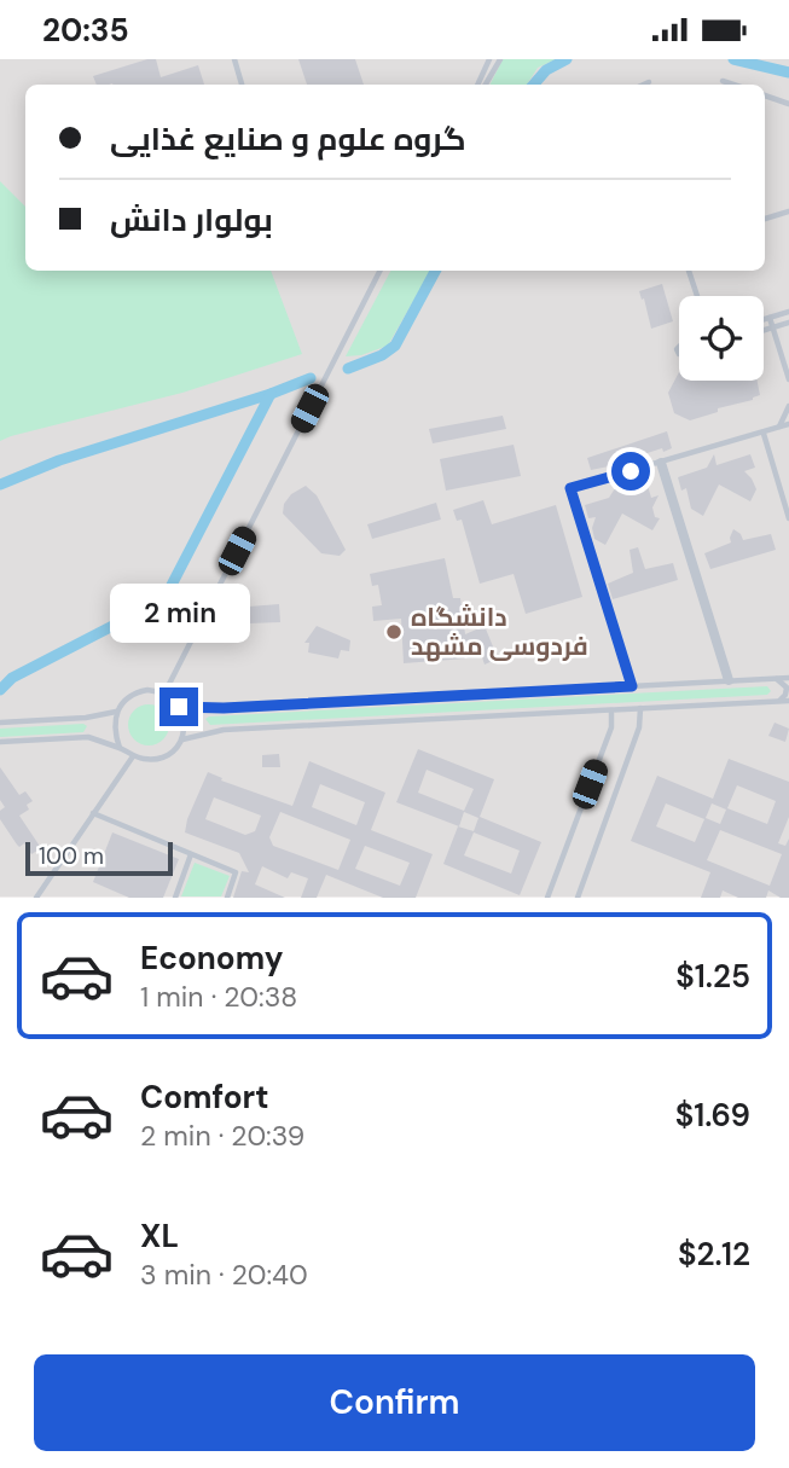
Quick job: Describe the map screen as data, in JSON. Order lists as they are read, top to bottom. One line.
{"places":["دانشگاه فردوسی مشهد"],"scale_bar":"100 m","page":{"status":"20:35","banner":["گروه علوم و صنایع غذایی","بولوار دانش"],"bubble":"2 min","scale":"100 m","list":[{"name":"Economy","note":"1 min · 20:38","value":"$1.25"},{"name":"Comfort","note":"2 min · 20:39","value":"$1.69"},{"name":"XL","note":"3 min · 20:40","value":"$2.12"}],"buttons":"Confirm"}}
